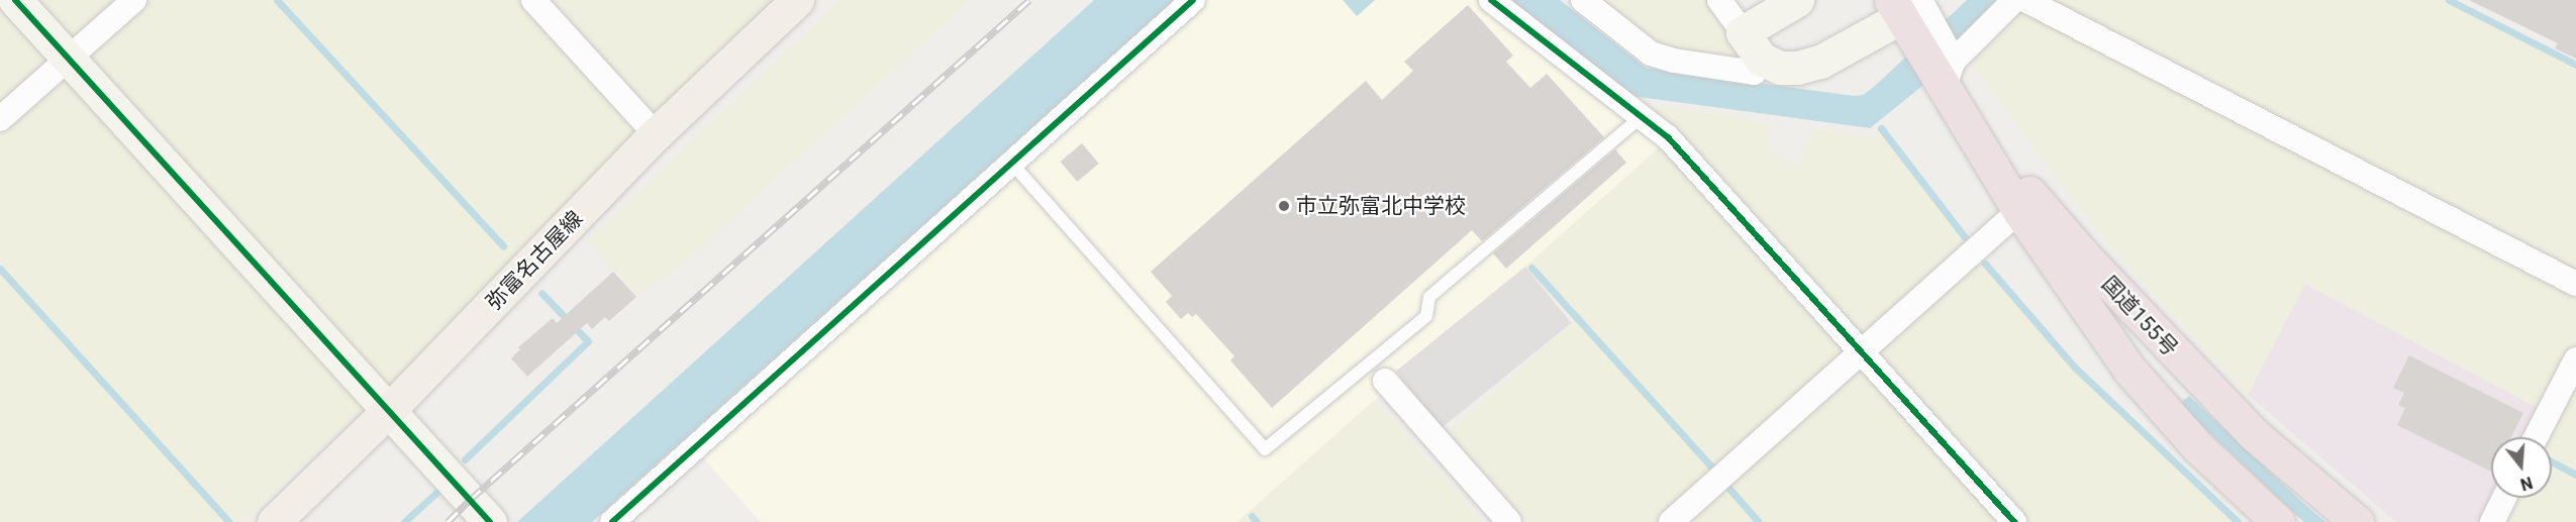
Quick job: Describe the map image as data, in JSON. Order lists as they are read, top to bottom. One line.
{"streets":{"highway":["国道155号"],"main road":["弥富名古屋線"]},"places":["市立弥富北中学校"],"north":"bottom"}
